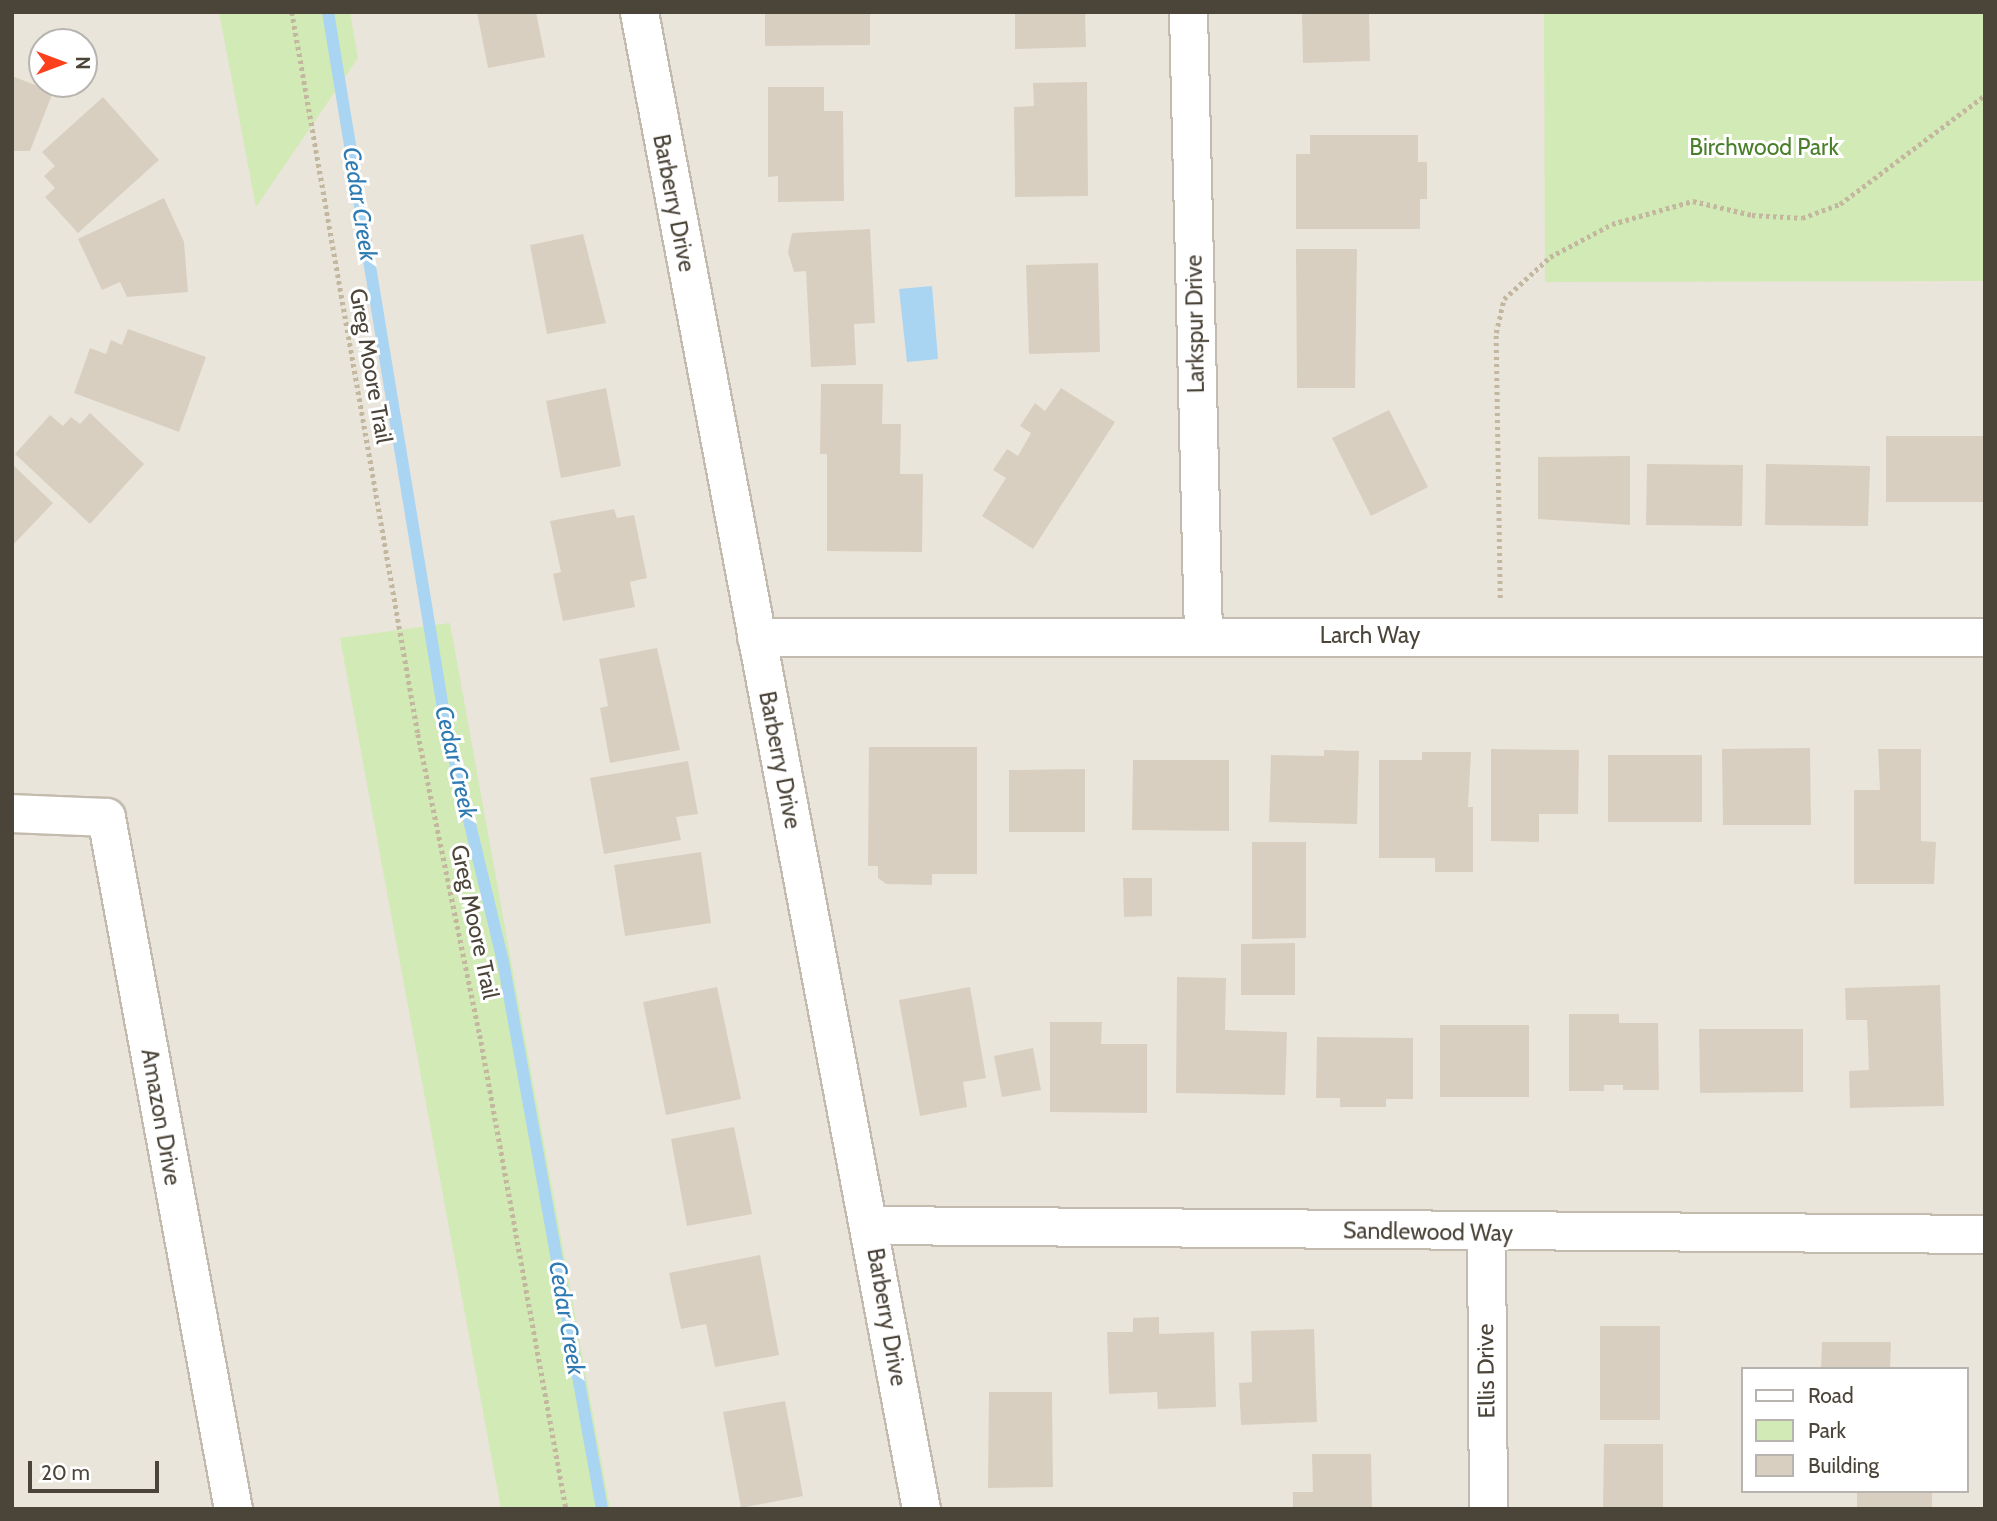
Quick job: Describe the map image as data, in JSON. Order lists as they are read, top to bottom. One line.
{"streets":{"street":["Barberry Drive","Larkspur Drive","Larch Way","Amazon Drive","Sandlewood Way","Ellis Drive"],"path":["Greg Moore Trail"]},"crossings":[["Barberry Drive","Larch Way"],["Barberry Drive","Sandlewood Way"],["Larkspur Drive","Larch Way"],["Sandlewood Way","Ellis Drive"]],"water":["Cedar Creek"],"parks":["Birchwood Park"],"legend":["Road","Park","Building"],"scale_bar":"20 m","north":"right"}
